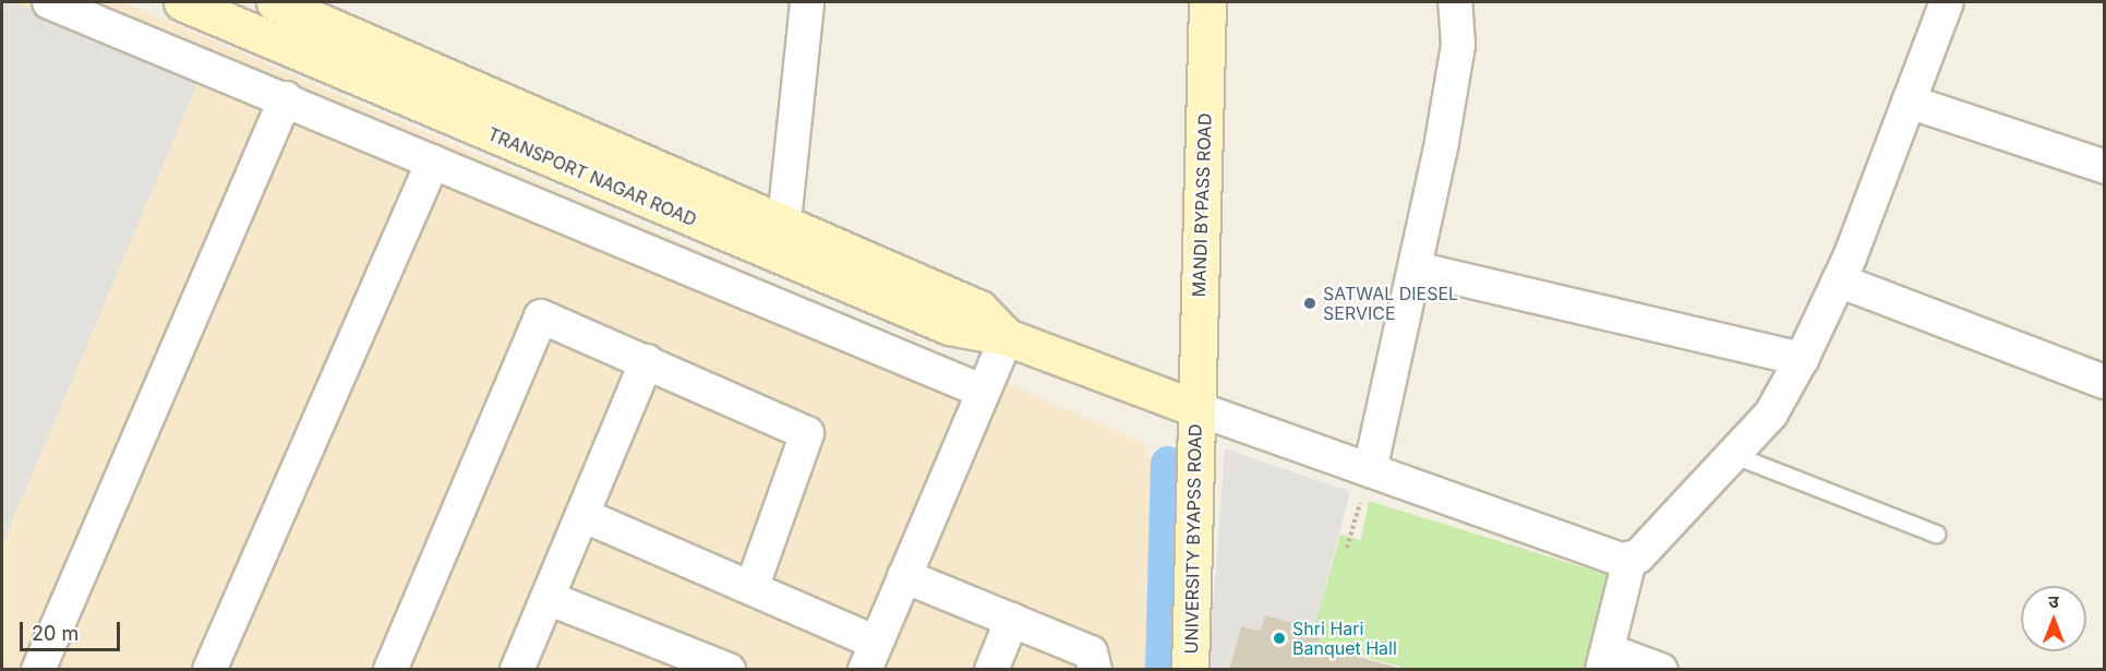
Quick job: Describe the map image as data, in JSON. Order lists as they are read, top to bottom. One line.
{"streets":{"main road":["TRANSPORT NAGAR ROAD","MANDI BYPASS ROAD","UNIVERSITY BYAPSS ROAD"]},"crossings":[["TRANSPORT NAGAR ROAD","MANDI BYPASS ROAD"],["TRANSPORT NAGAR ROAD","UNIVERSITY BYAPSS ROAD"],["MANDI BYPASS ROAD","UNIVERSITY BYAPSS ROAD"]],"places":["SATWAL DIESEL SERVICE","Shri Hari Banquet Hall"],"scale_bar":"20 m","north":"top"}
